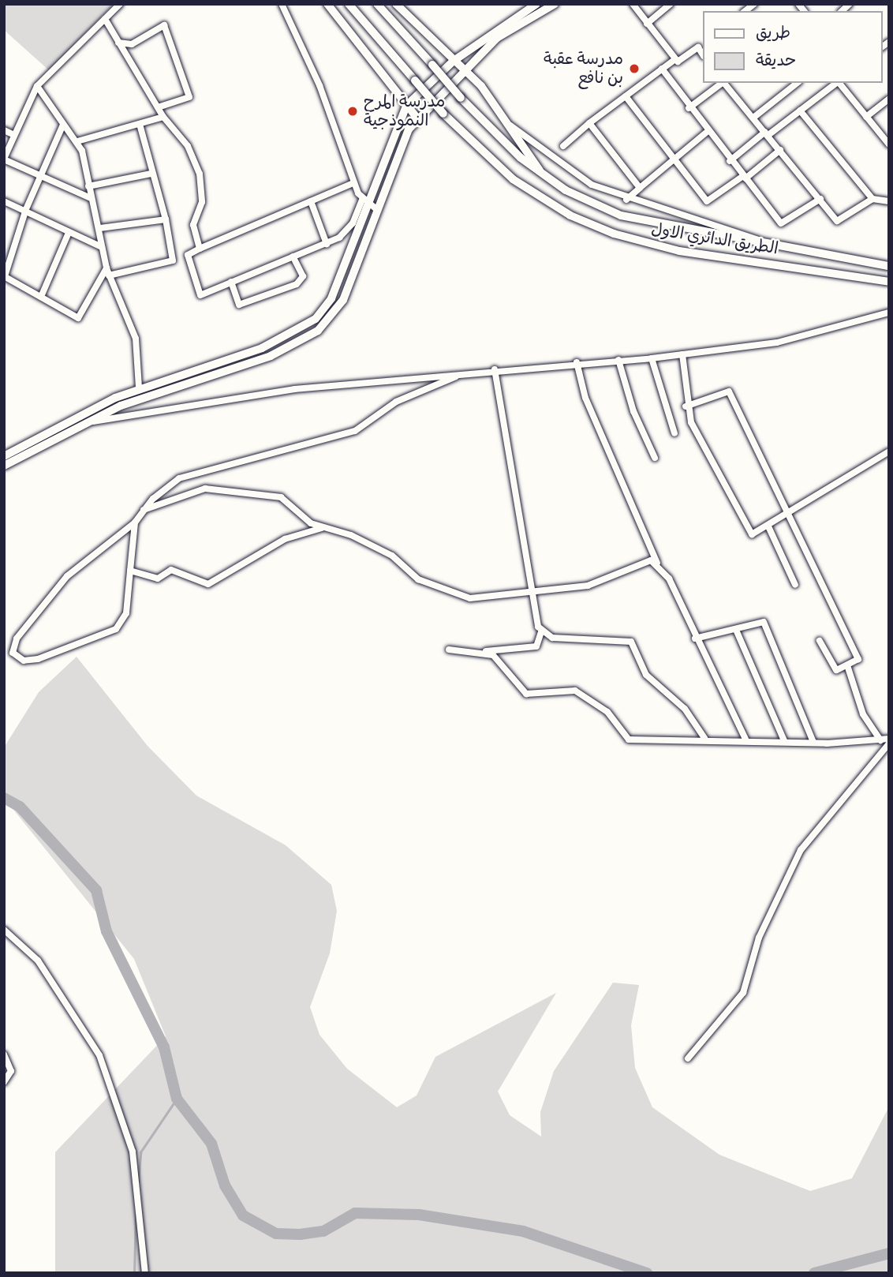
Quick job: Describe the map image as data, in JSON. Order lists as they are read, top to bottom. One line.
{"streets":{"main road":["الطريق الدائري الاول"]},"places":["مدرسة عقبة بن نافع","مدرسة المرح النموذجية"],"legend":["طريق","حديقة"]}
